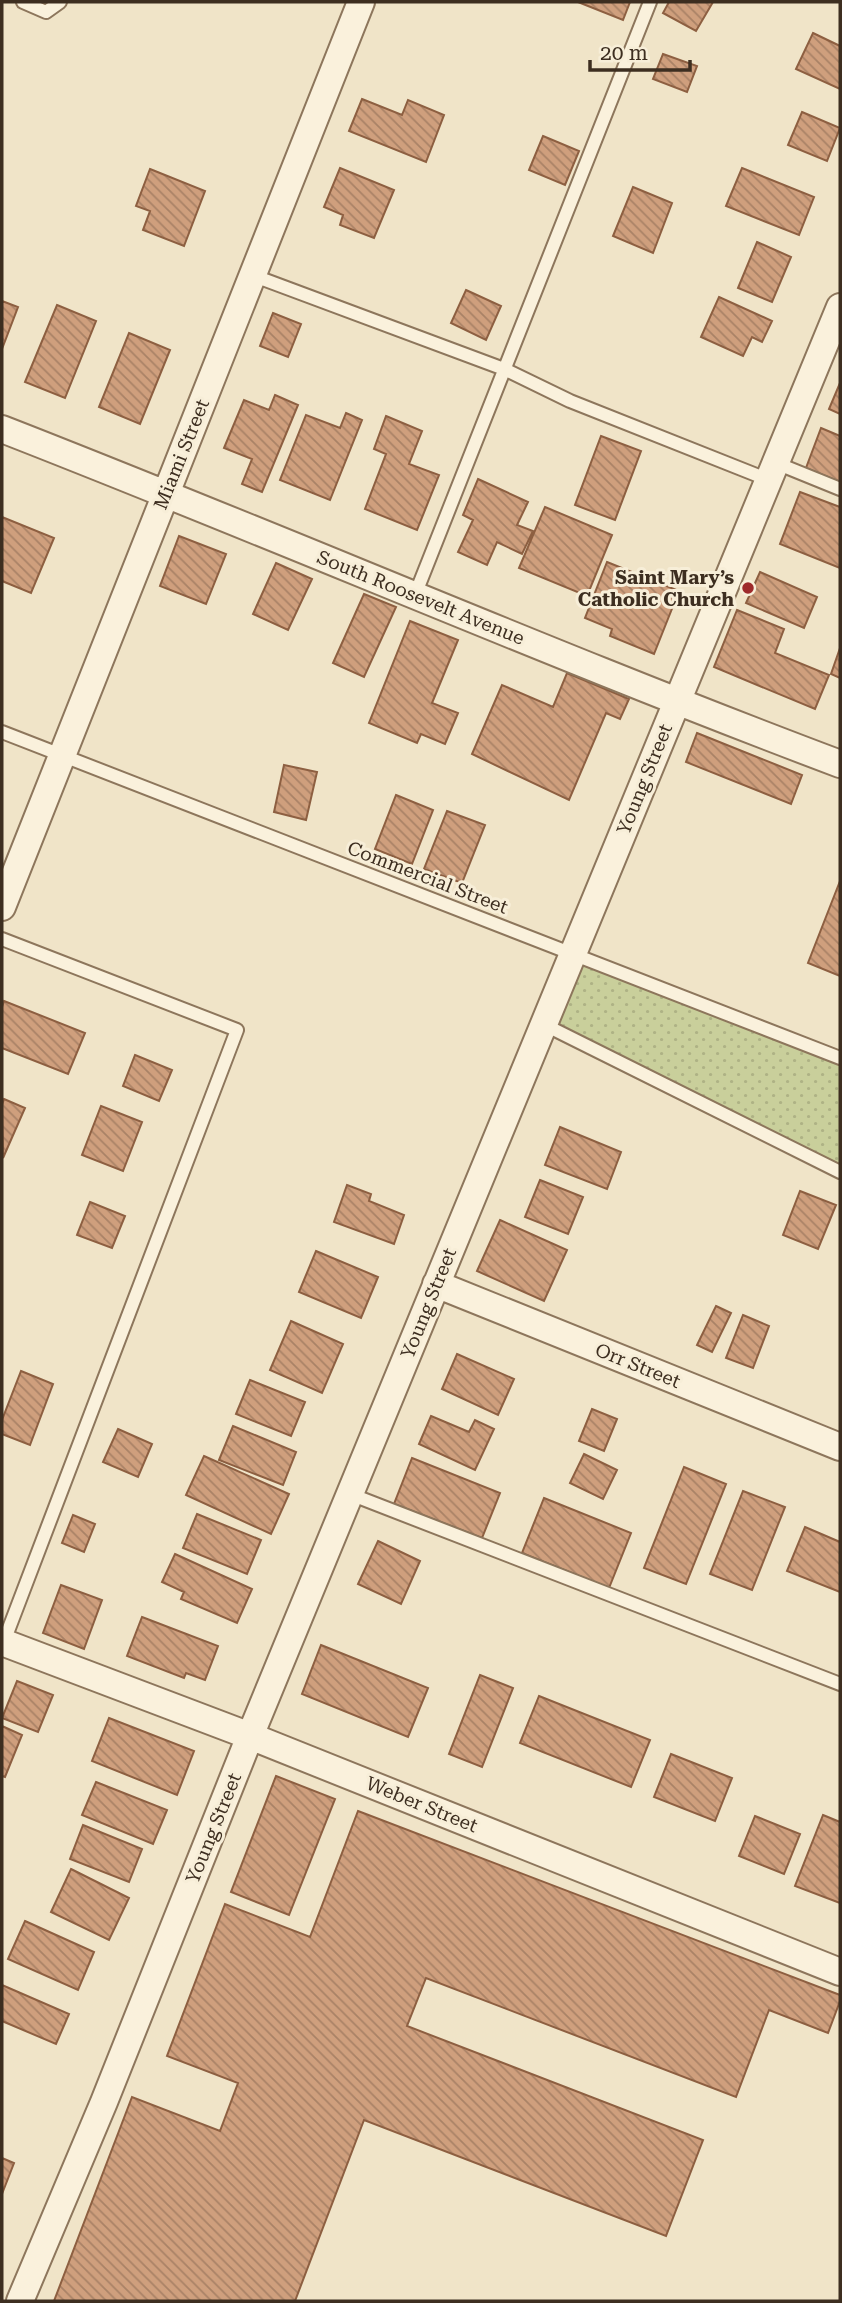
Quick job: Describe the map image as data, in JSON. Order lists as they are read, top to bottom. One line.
{"streets":{"street":["Miami Street","South Roosevelt Avenue","Young Street","Orr Street","Weber Street"],"lane":["Commercial Street"]},"crossings":[["Miami Street","South Roosevelt Avenue"],["Miami Street","Commercial Street"],["South Roosevelt Avenue","Young Street"],["Young Street","Commercial Street"],["Young Street","Orr Street"],["Young Street","Weber Street"]],"places":["Saint Mary’s Catholic Church"],"scale_bar":"20 m"}
